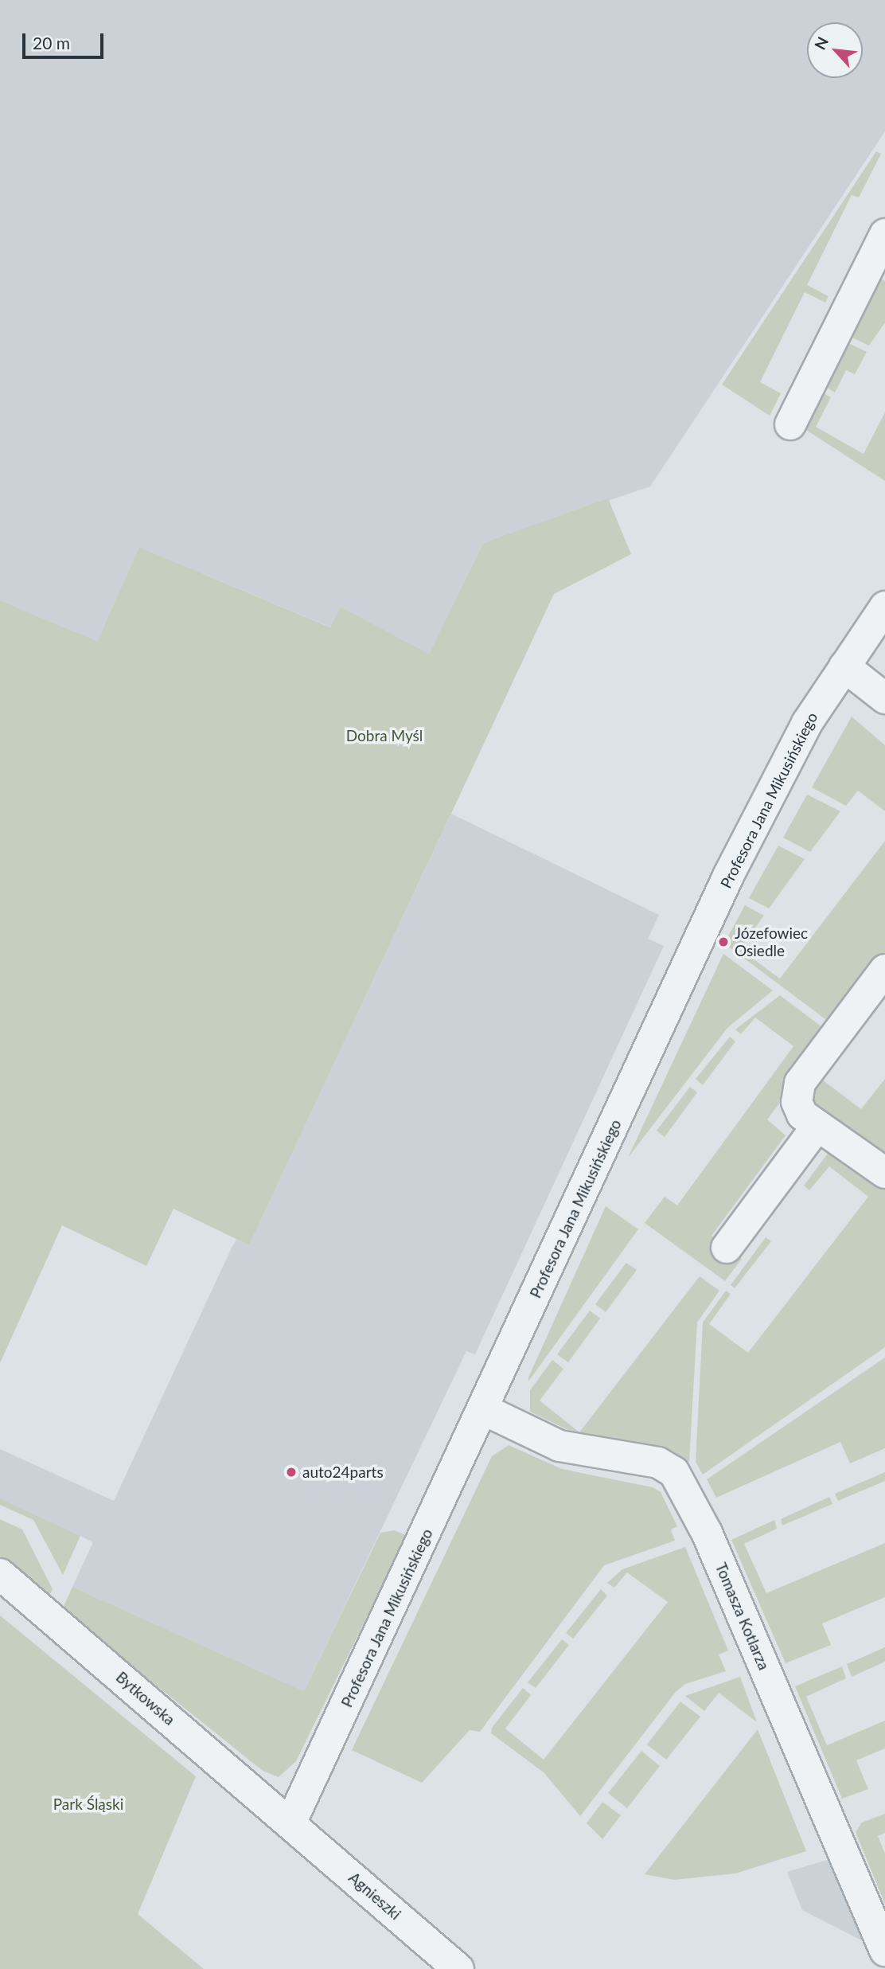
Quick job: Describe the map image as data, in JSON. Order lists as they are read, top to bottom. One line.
{"streets":{"street":["Profesora Jana Mikusińskiego","Tomasza Kotlarza","Bytkowska","Agnieszki"]},"crossings":[["Profesora Jana Mikusińskiego","Tomasza Kotlarza"],["Profesora Jana Mikusińskiego","Bytkowska"],["Profesora Jana Mikusińskiego","Agnieszki"],["Bytkowska","Agnieszki"]],"parks":["Dobra Myśl","Park Śląski"],"places":["Józefowiec Osiedle","auto24parts"],"scale_bar":"20 m","north":"top left"}
